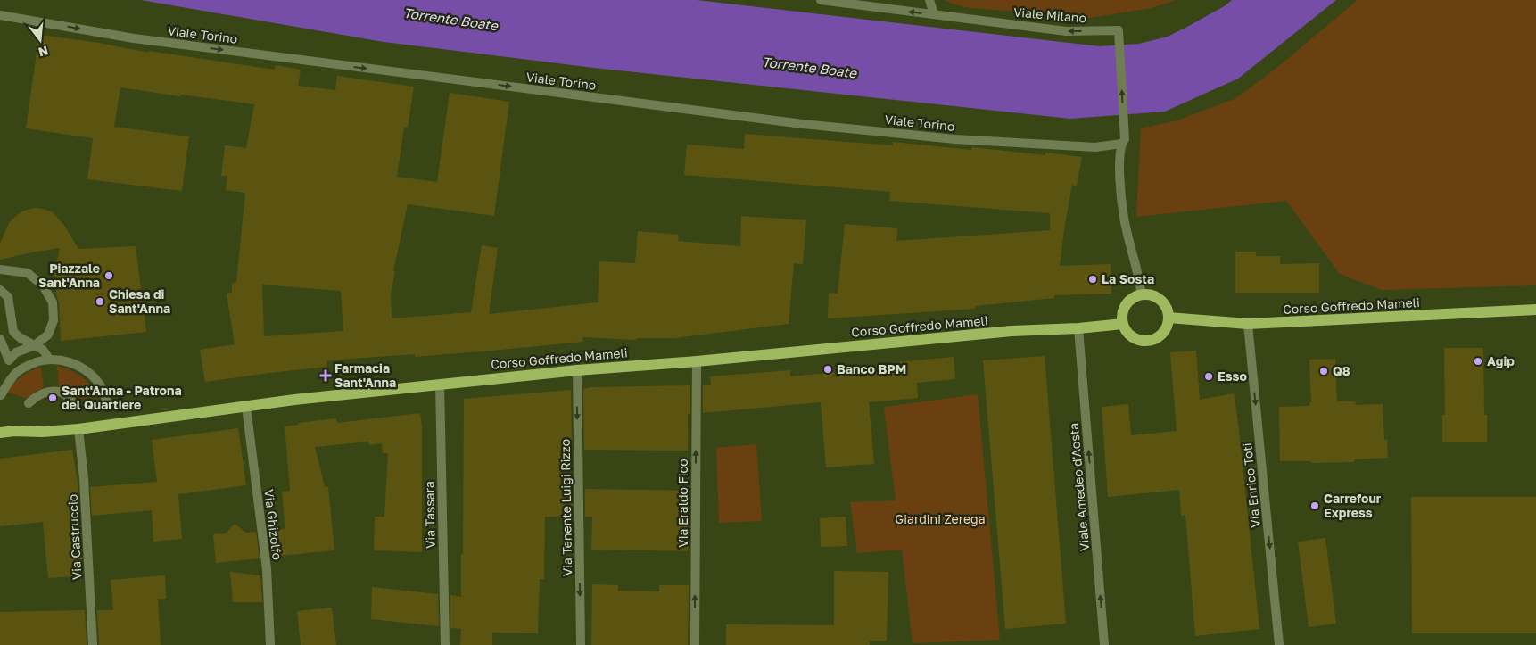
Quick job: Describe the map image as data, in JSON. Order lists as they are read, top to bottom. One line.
{"streets":{"main road":["Corso Goffredo Mameli"],"street":["Viale Milano","Viale Torino","Via Enrico Toti","Viale Amedeo d'Aosta","Via Eraldo Fico","Via Tenente Luigi Rizzo","Via Tassara","Via Ghizolfo","Via Castruccio"]},"crossings":[["Viale Milano","Viale Torino"],["Corso Goffredo Mameli","Via Enrico Toti"],["Corso Goffredo Mameli","Viale Amedeo d'Aosta"],["Corso Goffredo Mameli","Via Eraldo Fico"],["Corso Goffredo Mameli","Via Tenente Luigi Rizzo"],["Corso Goffredo Mameli","Via Tassara"],["Corso Goffredo Mameli","Via Ghizolfo"],["Corso Goffredo Mameli","Via Castruccio"]],"one_way":["Viale Milano","Viale Torino","Via Enrico Toti","Viale Amedeo d'Aosta","Via Eraldo Fico","Via Tenente Luigi Rizzo"],"water":["Torrente Boate"],"parks":["Giardini Zerega"],"places":{"other":["Piazzale Sant'Anna","La Sosta","Chiesa di Sant'Anna","Agip","Banco BPM","Q8","Esso","Sant'Anna - Patrona del Quartiere","Carrefour Express"],"health":["Farmacia Sant'Anna"]},"north":"bottom"}
